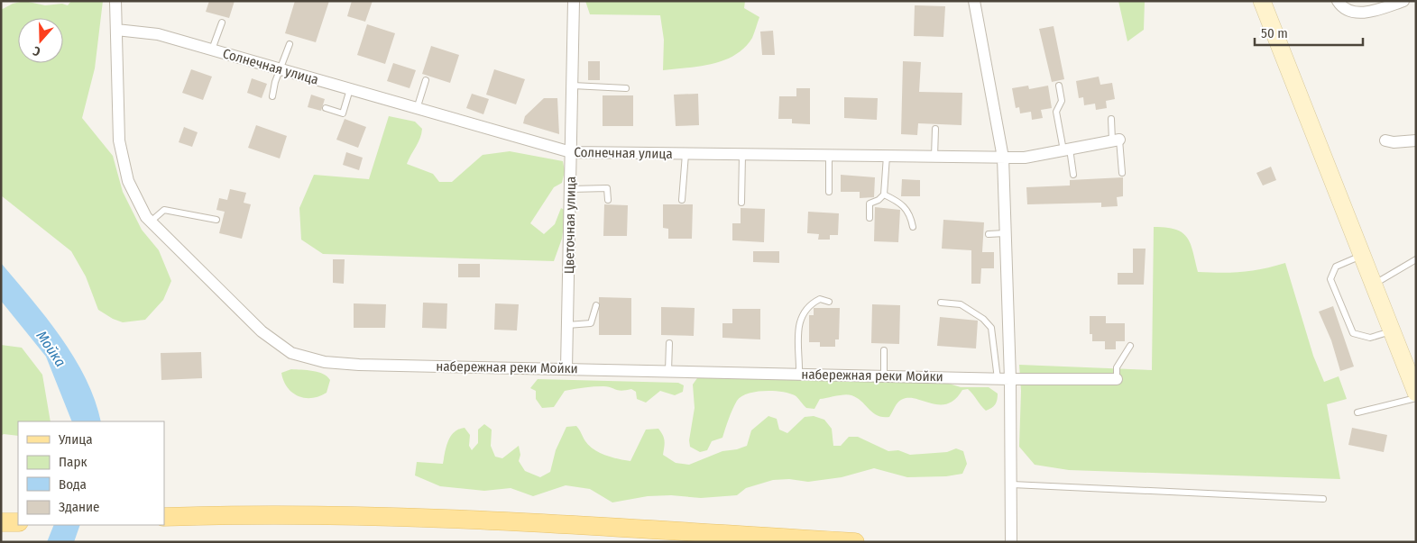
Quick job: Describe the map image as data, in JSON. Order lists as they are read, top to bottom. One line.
{"streets":{"street":["Солнечная улица","Цветочная улица","набережная реки Мойки"]},"crossings":[["Солнечная улица","Цветочная улица"],["Солнечная улица","набережная реки Мойки"],["Цветочная улица","набережная реки Мойки"]],"water":["Мойка"],"legend":["Улица","Парк","Вода","Здание"],"scale_bar":"50 m","north":"bottom"}
